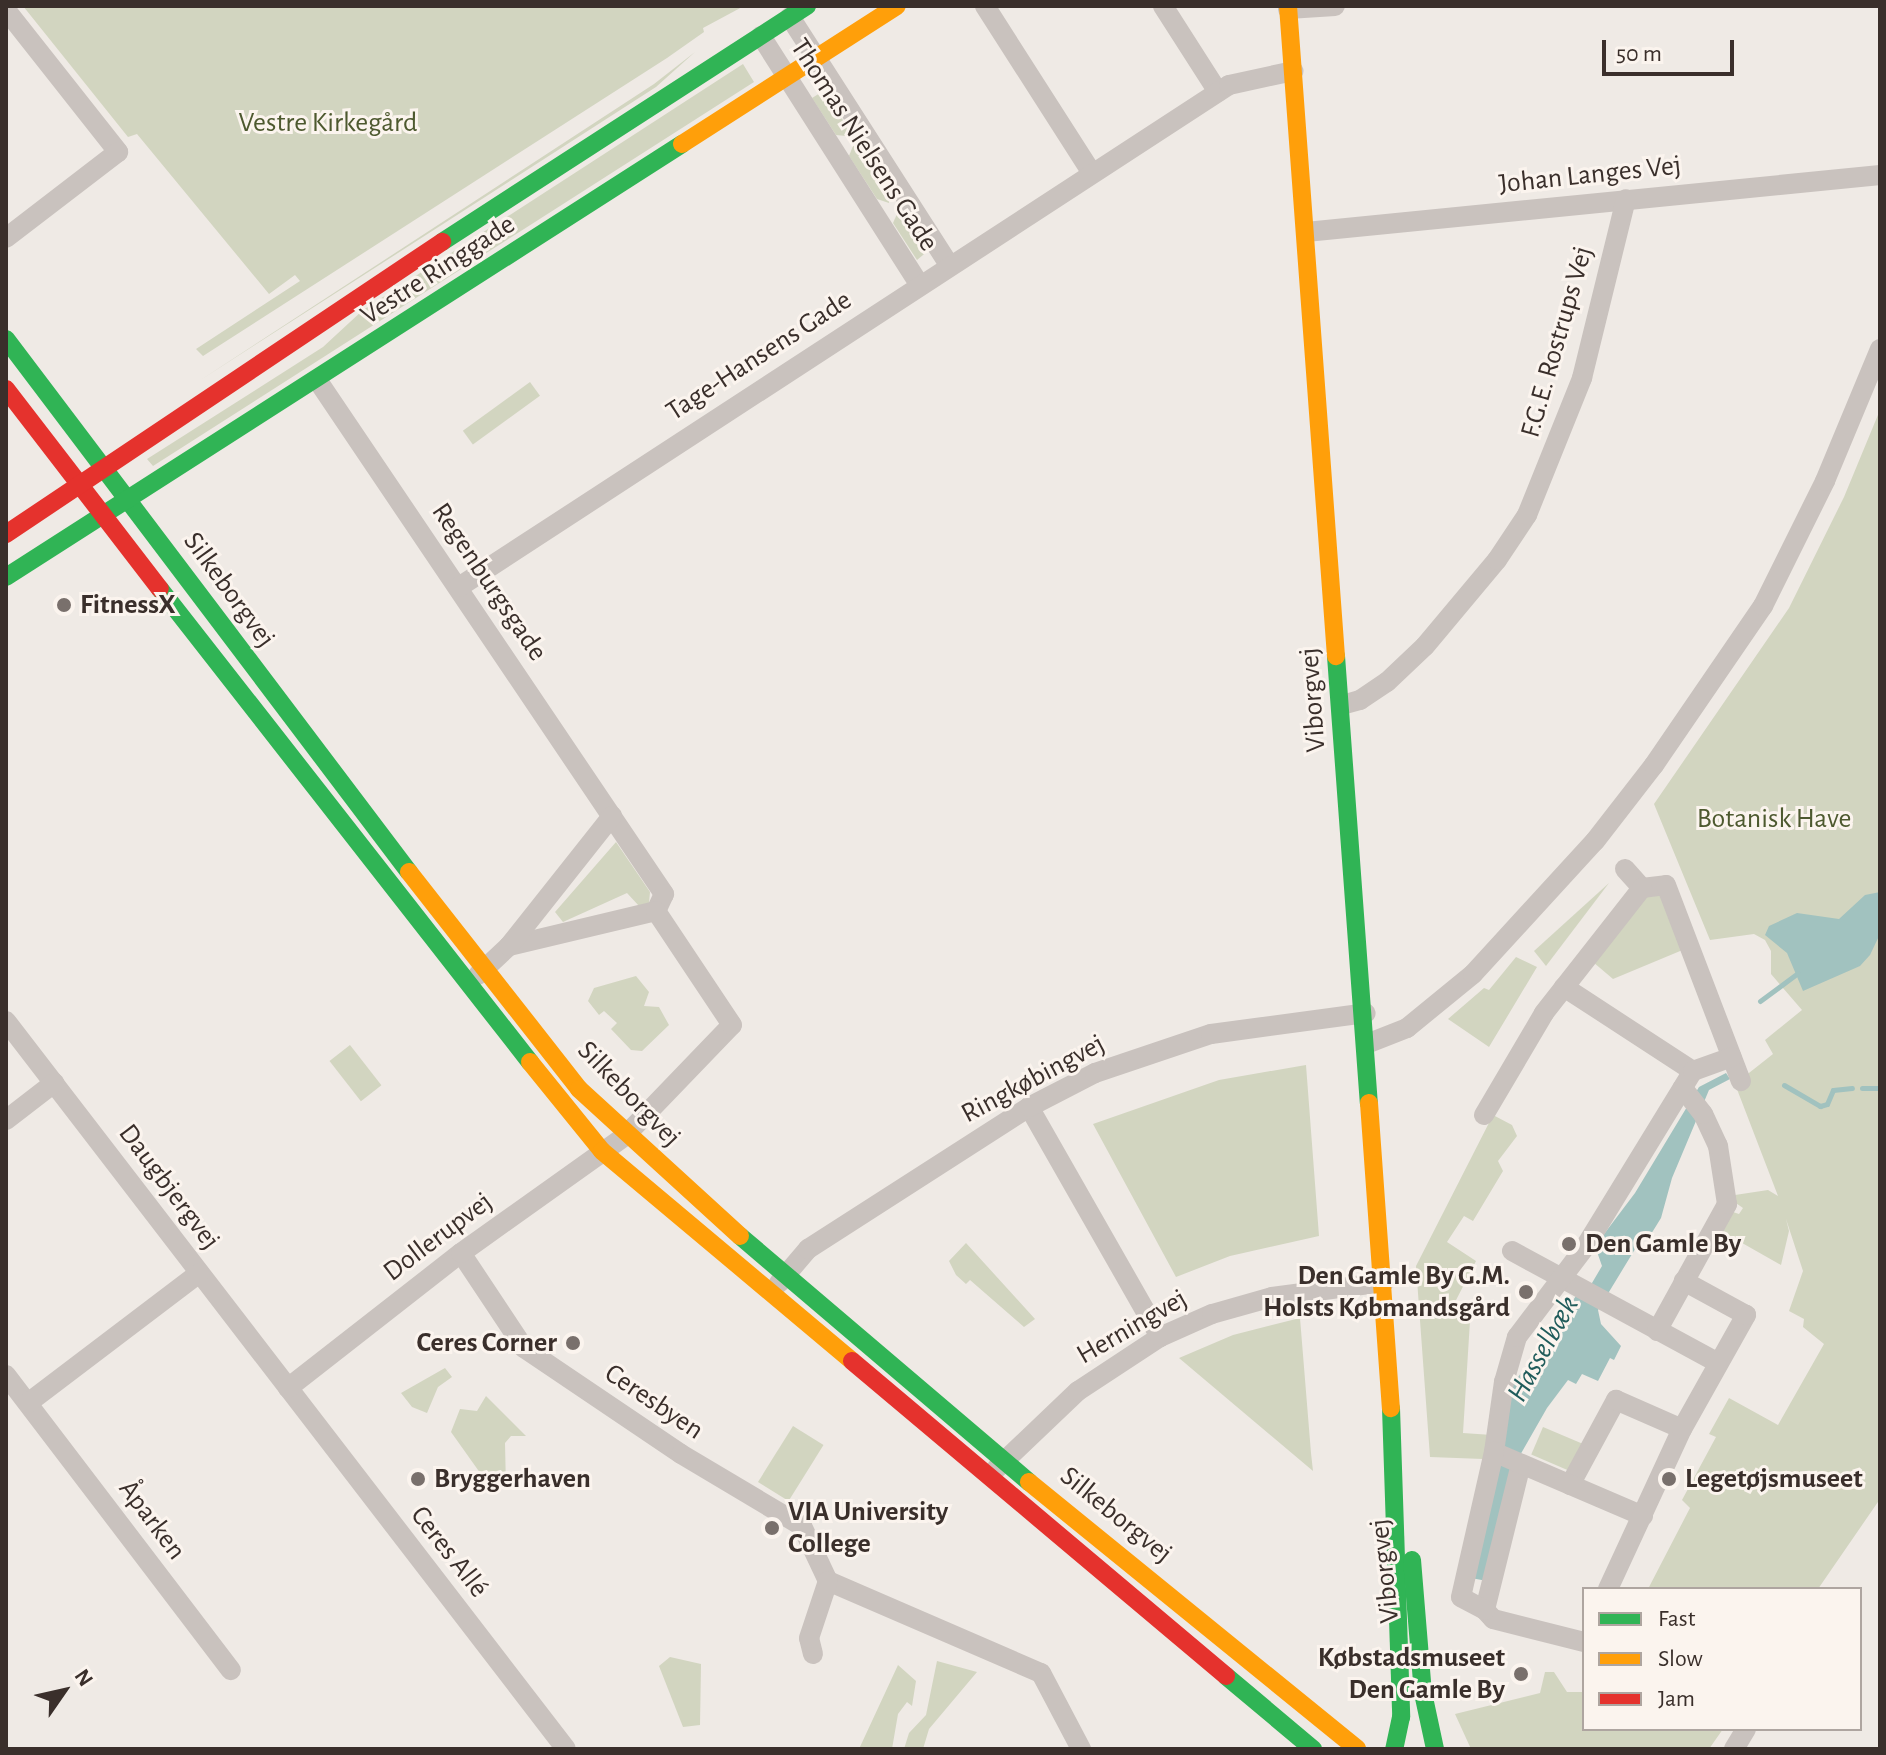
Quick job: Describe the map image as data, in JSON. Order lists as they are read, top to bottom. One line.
{"streets":{"street":["Thomas Nielsens Gade","Johan Langes Vej","Vestre Ringgade","F.G.E. Rostrups Vej","Tage-Hansens Gade","Regenburgsgade","Silkeborgvej","Viborgvej","Ringkøbingvej","Daugbjergvej","Dollerupvej","Herningvej","Ceresbyen","Åparken","Ceres Allé"]},"crossings":[["Thomas Nielsens Gade","Vestre Ringgade"],["Thomas Nielsens Gade","Tage-Hansens Gade"],["Johan Langes Vej","F.G.E. Rostrups Vej"],["Johan Langes Vej","Viborgvej"],["Vestre Ringgade","Regenburgsgade"],["Vestre Ringgade","Silkeborgvej"],["F.G.E. Rostrups Vej","Viborgvej"],["Tage-Hansens Gade","Regenburgsgade"],["Tage-Hansens Gade","Viborgvej"],["Regenburgsgade","Dollerupvej"],["Silkeborgvej","Ringkøbingvej"],["Silkeborgvej","Dollerupvej"],["Silkeborgvej","Herningvej"],["Viborgvej","Ringkøbingvej"],["Viborgvej","Herningvej"],["Daugbjergvej","Dollerupvej"],["Daugbjergvej","Ceres Allé"],["Dollerupvej","Ceresbyen"],["Dollerupvej","Ceres Allé"]],"water":["Hasselbæk"],"parks":["Vestre Kirkegård","Botanisk Have"],"places":["FitnessX","Den Gamle By","Den Gamle By G.M. Holsts Købmandsgård","Ceres Corner","Bryggerhaven","Legetøjsmuseet","VIA University College","Købstadsmuseet Den Gamle By"],"legend":["Fast","Slow","Jam"],"scale_bar":"50 m","north":"top right"}
